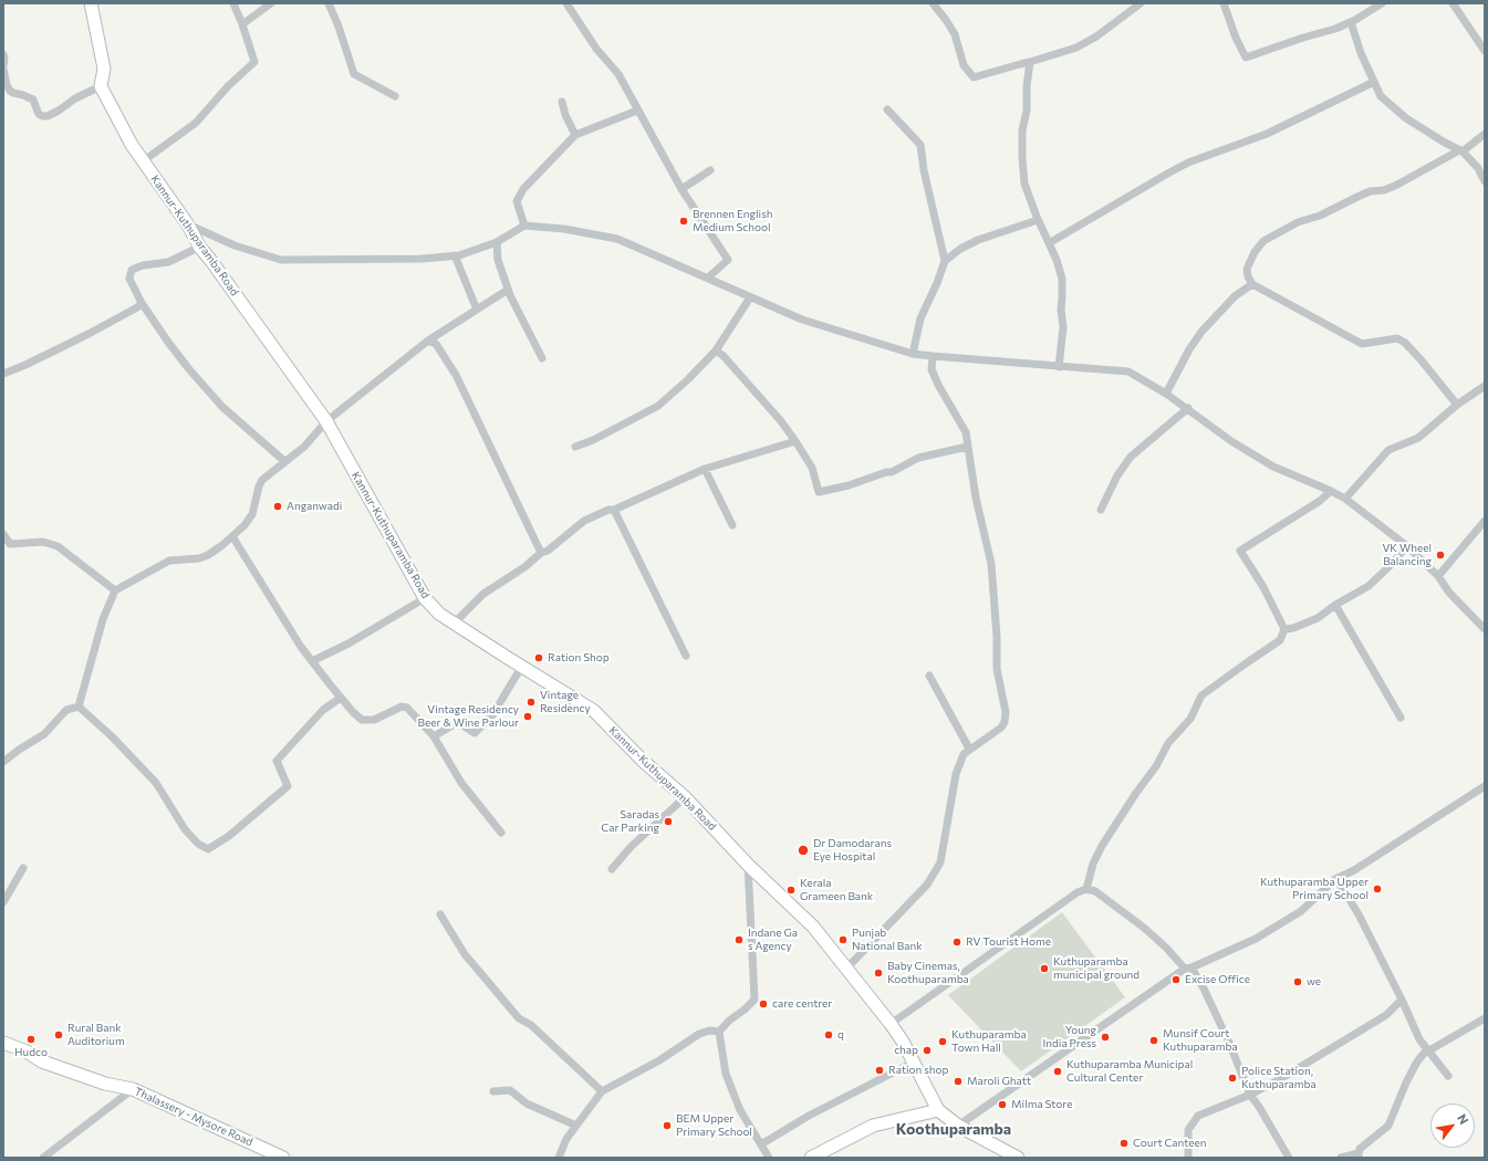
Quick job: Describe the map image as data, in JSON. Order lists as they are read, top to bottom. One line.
{"streets":{"main road":["Kannur-Kuthuparamba Road","Thalassery - Mysore Road"]},"districts":["Koothuparamba"],"places":["Brennen English Medium School","Anganwadi","VK Wheel Balancing","Ration Shop","Vintage Residency","Vintage Residency Beer & Wine Parlour","Saradas Car Parking","Dr Damodarans Eye Hospital","Kuthuparamba Upper Primary School","Kerala Grameen Bank","Indane Ga s Agency","Punjab National Bank","RV Tourist Home","Kuthuparamba municipal ground","Baby Cinemas, Koothuparamba","Excise Office","we","care centrer","Rural Bank Auditorium","q","Young India Press","Hudco","Munsif Court Kuthuparamba","Kuthuparamba Town Hall","chap","Ration shop","Kuthuparamba Municipal Cultural Center","Police Station, Kuthuparamba","Maroli Ghatt","Milma Store","BEM Upper Primary School","Court Canteen"],"north":"top right"}
